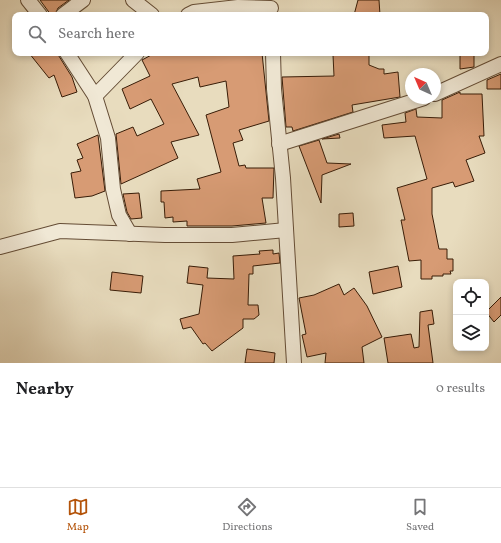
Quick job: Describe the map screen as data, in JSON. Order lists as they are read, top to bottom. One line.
{"north":"top left","page":{"search":"Search here","heading":["Nearby","0 results"],"nav":["Map","Directions","Saved"]}}
